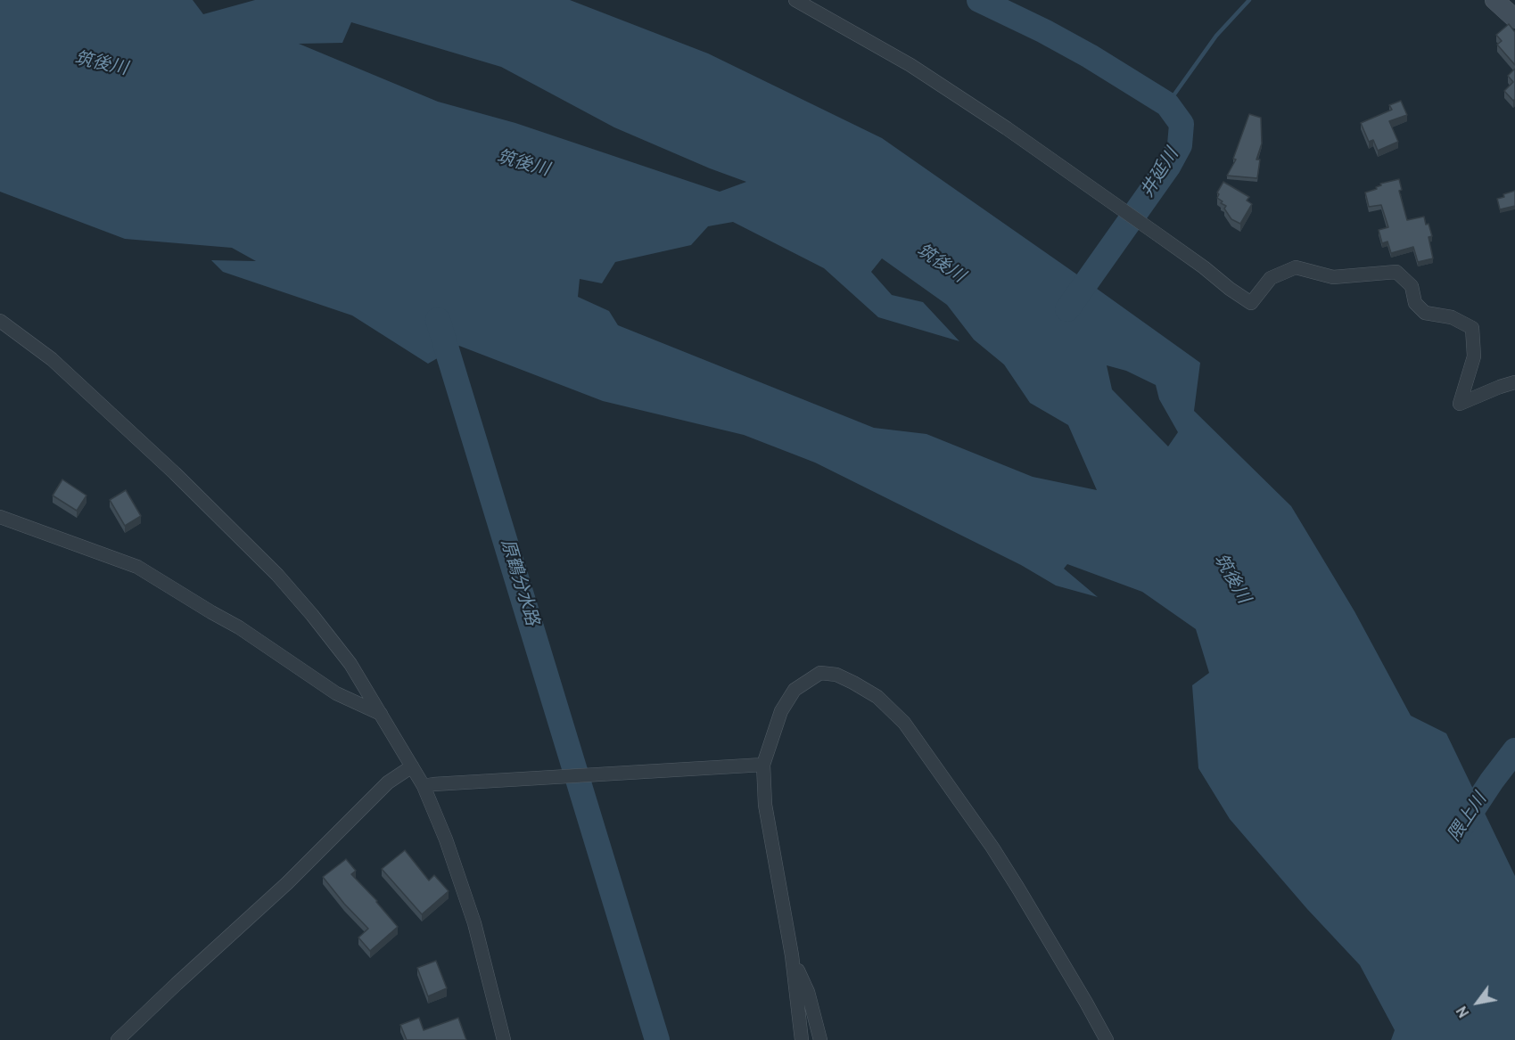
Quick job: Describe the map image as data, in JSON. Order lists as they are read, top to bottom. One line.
{"water":["筑後川","井延川","原鶴分水路","隈上川"],"north":"bottom left"}
